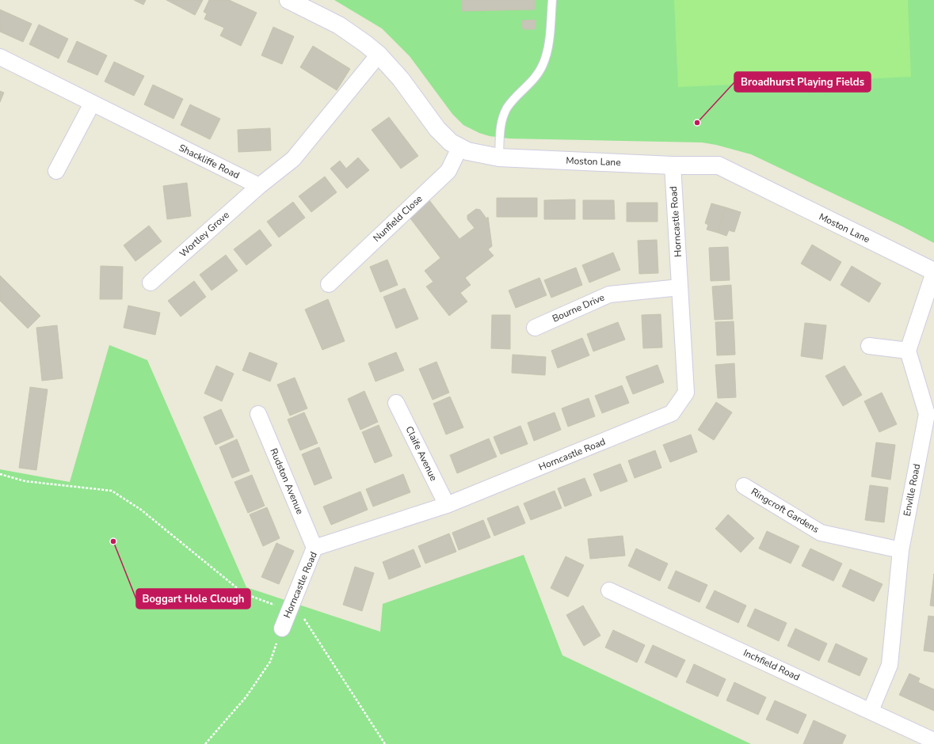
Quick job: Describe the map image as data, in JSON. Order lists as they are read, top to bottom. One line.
{"streets":{"street":["Shackliffe Road","Moston Lane","Nunfield Close","Horncastle Road","Wortley Grove","Bourne Drive","Claife Avenue","Rudston Avenue","Enville Road","Ringcroft Gardens","Inchfield Road"]},"crossings":[["Shackliffe Road","Wortley Grove"],["Moston Lane","Nunfield Close"],["Moston Lane","Horncastle Road"],["Horncastle Road","Bourne Drive"],["Horncastle Road","Claife Avenue"],["Horncastle Road","Rudston Avenue"],["Enville Road","Ringcroft Gardens"],["Enville Road","Inchfield Road"]],"places":["Broadhurst Playing Fields","Boggart Hole Clough"]}
